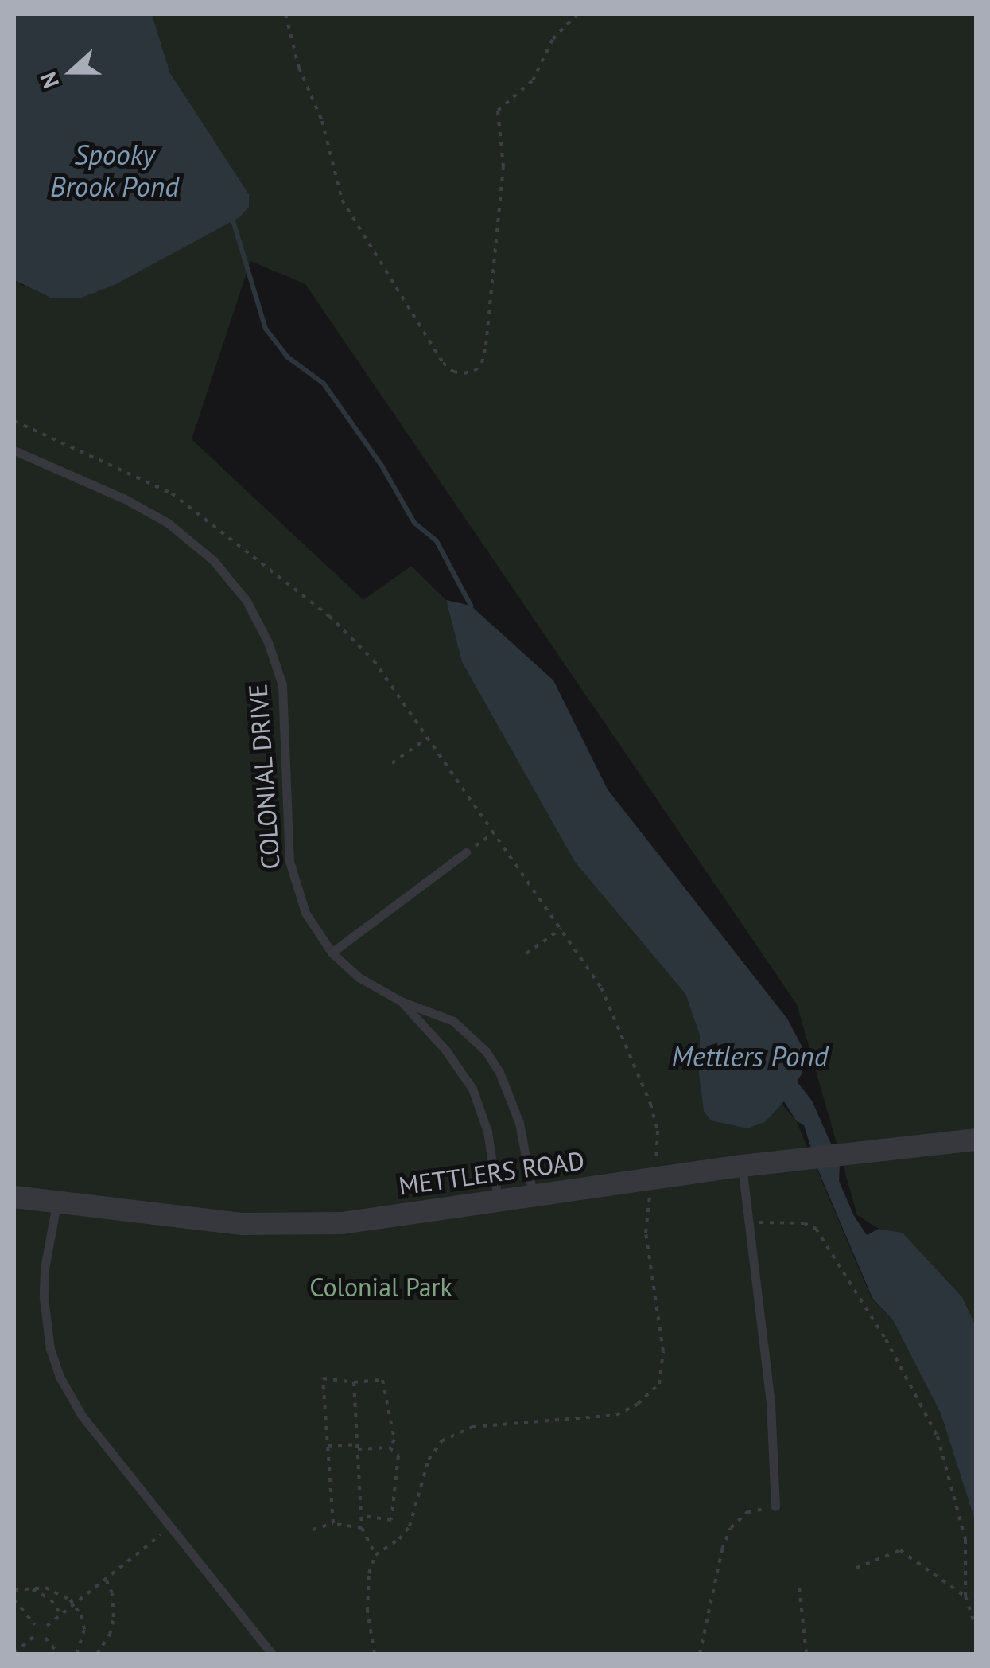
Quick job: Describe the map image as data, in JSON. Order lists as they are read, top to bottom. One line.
{"streets":{"street":["METTLERS ROAD"],"lane":["COLONIAL DRIVE"]},"crossings":[["COLONIAL DRIVE","METTLERS ROAD"]],"water":["Spooky Brook Pond","Mettlers Pond"],"parks":["Colonial Park"],"north":"left"}
